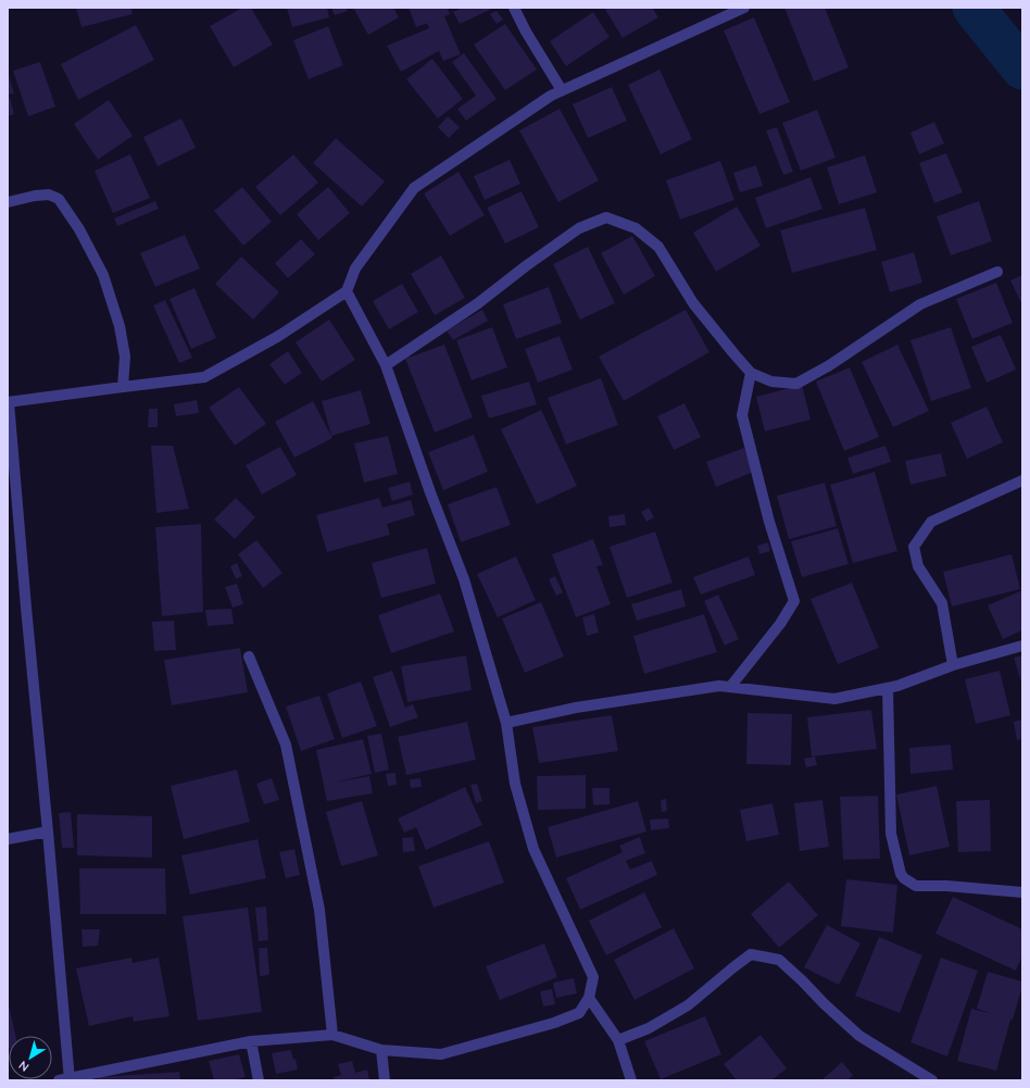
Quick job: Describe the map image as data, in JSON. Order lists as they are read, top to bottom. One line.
{"north":"bottom left"}
